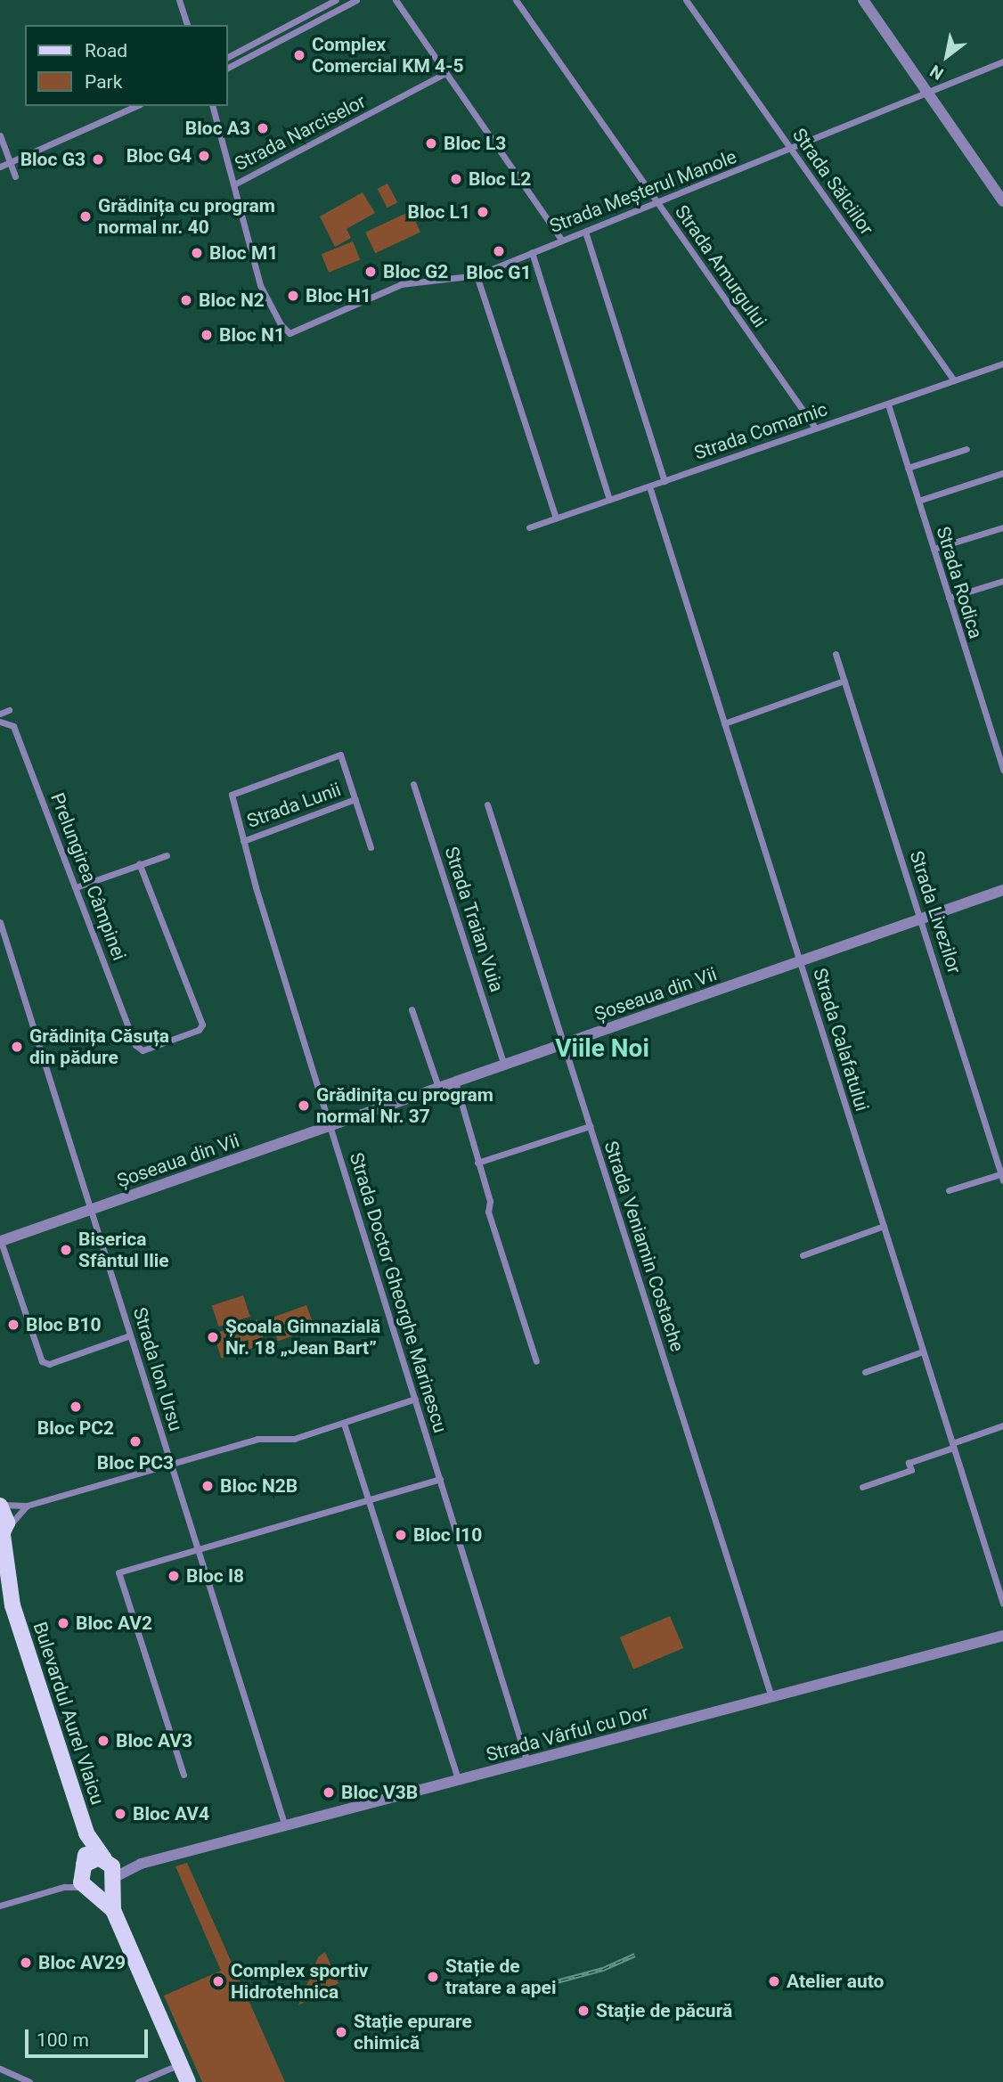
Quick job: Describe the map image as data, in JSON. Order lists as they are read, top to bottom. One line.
{"streets":{"main road":["Bulevardul Aurel Vlaicu"],"street":["Strada Narciselor","Strada Sălciilor","Strada Meșterul Manole","Strada Amurgului","Strada Comarnic","Strada Rodica","Strada Lunii","Prelungirea Câmpinei","Strada Livezilor","Strada Traian Vuia","Șoseaua din Vii","Strada Calafatului","Strada Veniamin Costache","Strada Doctor Gheorghe Marinescu","Strada Ion Ursu","Strada Vârful cu Dor"]},"crossings":[["Strada Narciselor","Strada Meșterul Manole"],["Strada Sălciilor","Strada Meșterul Manole"],["Strada Sălciilor","Strada Comarnic"],["Strada Meșterul Manole","Strada Amurgului"],["Strada Amurgului","Strada Comarnic"],["Strada Comarnic","Strada Rodica"],["Strada Comarnic","Strada Calafatului"],["Strada Lunii","Strada Doctor Gheorghe Marinescu"],["Strada Livezilor","Șoseaua din Vii"],["Strada Traian Vuia","Șoseaua din Vii"],["Șoseaua din Vii","Strada Calafatului"],["Șoseaua din Vii","Strada Veniamin Costache"],["Șoseaua din Vii","Strada Doctor Gheorghe Marinescu"],["Șoseaua din Vii","Strada Ion Ursu"],["Strada Veniamin Costache","Strada Vârful cu Dor"],["Strada Doctor Gheorghe Marinescu","Strada Vârful cu Dor"],["Strada Ion Ursu","Strada Vârful cu Dor"],["Bulevardul Aurel Vlaicu","Strada Vârful cu Dor"]],"districts":["Viile Noi"],"places":["Complex Comercial KM 4-5","Bloc A3","Bloc L3","Bloc G4","Bloc G3","Bloc L2","Bloc L1","Grădinița cu program normal nr. 40","Bloc G1","Bloc M1","Bloc G2","Bloc H1","Bloc N2","Bloc N1","Grădinița Căsuța din pădure","Grădinița cu program normal Nr. 37","Biserica Sfântul Ilie","Bloc B10","Școala Gimnazială Nr. 18 „Jean Bart”","Bloc PC2","Bloc PC3","Bloc N2B","Bloc I10","Bloc I8","Bloc AV2","Bloc AV3","Bloc V3B","Bloc AV4","Bloc AV29","Stație de tratare a apei","Complex sportiv Hidrotehnica","Atelier auto","Stație de păcură","Stație epurare chimică"],"legend":["Road","Park"],"scale_bar":"100 m","north":"bottom left"}
